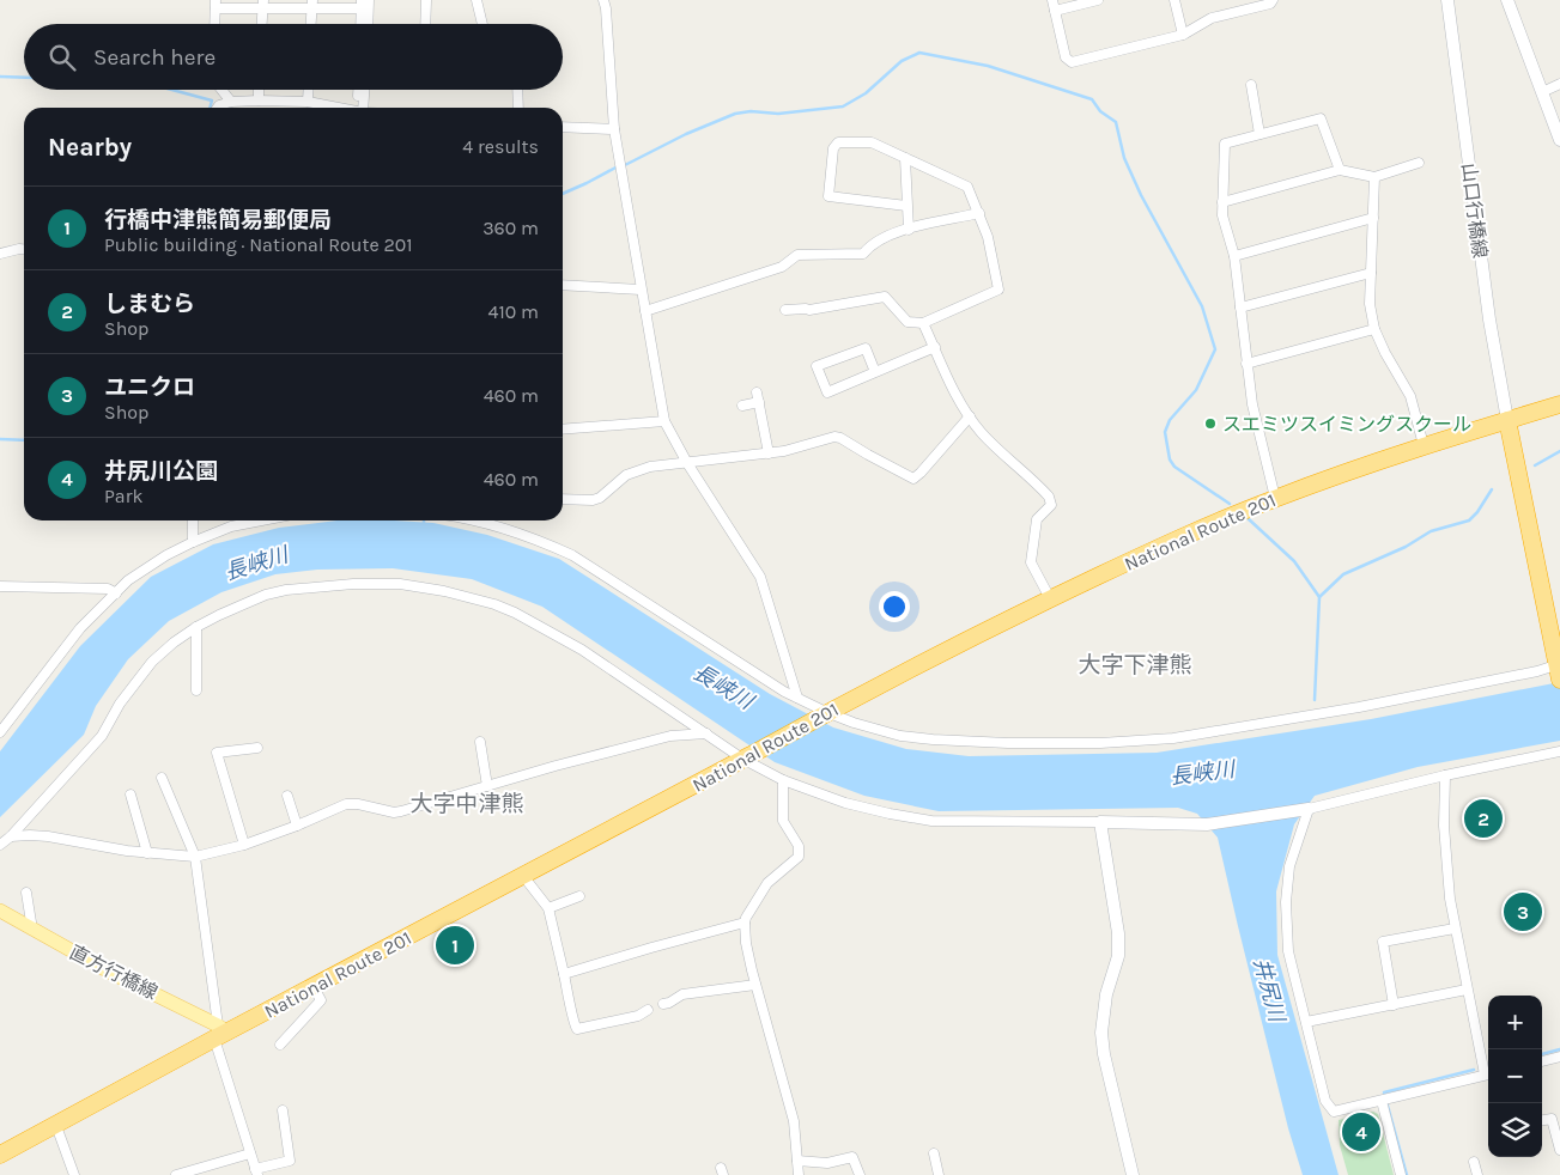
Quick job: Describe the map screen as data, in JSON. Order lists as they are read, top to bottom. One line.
{"streets":{"highway":["National Route 201"],"main road":["山口行橋線","直方行橋線"]},"crossings":[["山口行橋線","National Route 201"],["National Route 201","直方行橋線"]],"districts":["大字下津熊","大字中津熊"],"water":["長峡川","井尻川"],"places":["スエミツスイミングスクール"],"page":{"search":"Search here","heading":["Nearby","4 results"],"list":[{"mark":"1","name":"行橋中津熊簡易郵便局","note":"Public building · National Route 201","value":"360 m"},{"mark":"2","name":"しまむら","note":"Shop","value":"410 m"},{"mark":"3","name":"ユニクロ","note":"Shop","value":"460 m"},{"mark":"4","name":"井尻川公園","note":"Park","value":"460 m"}],"pins":["2","3","1","4"],"map_buttons":["+","−"]}}
